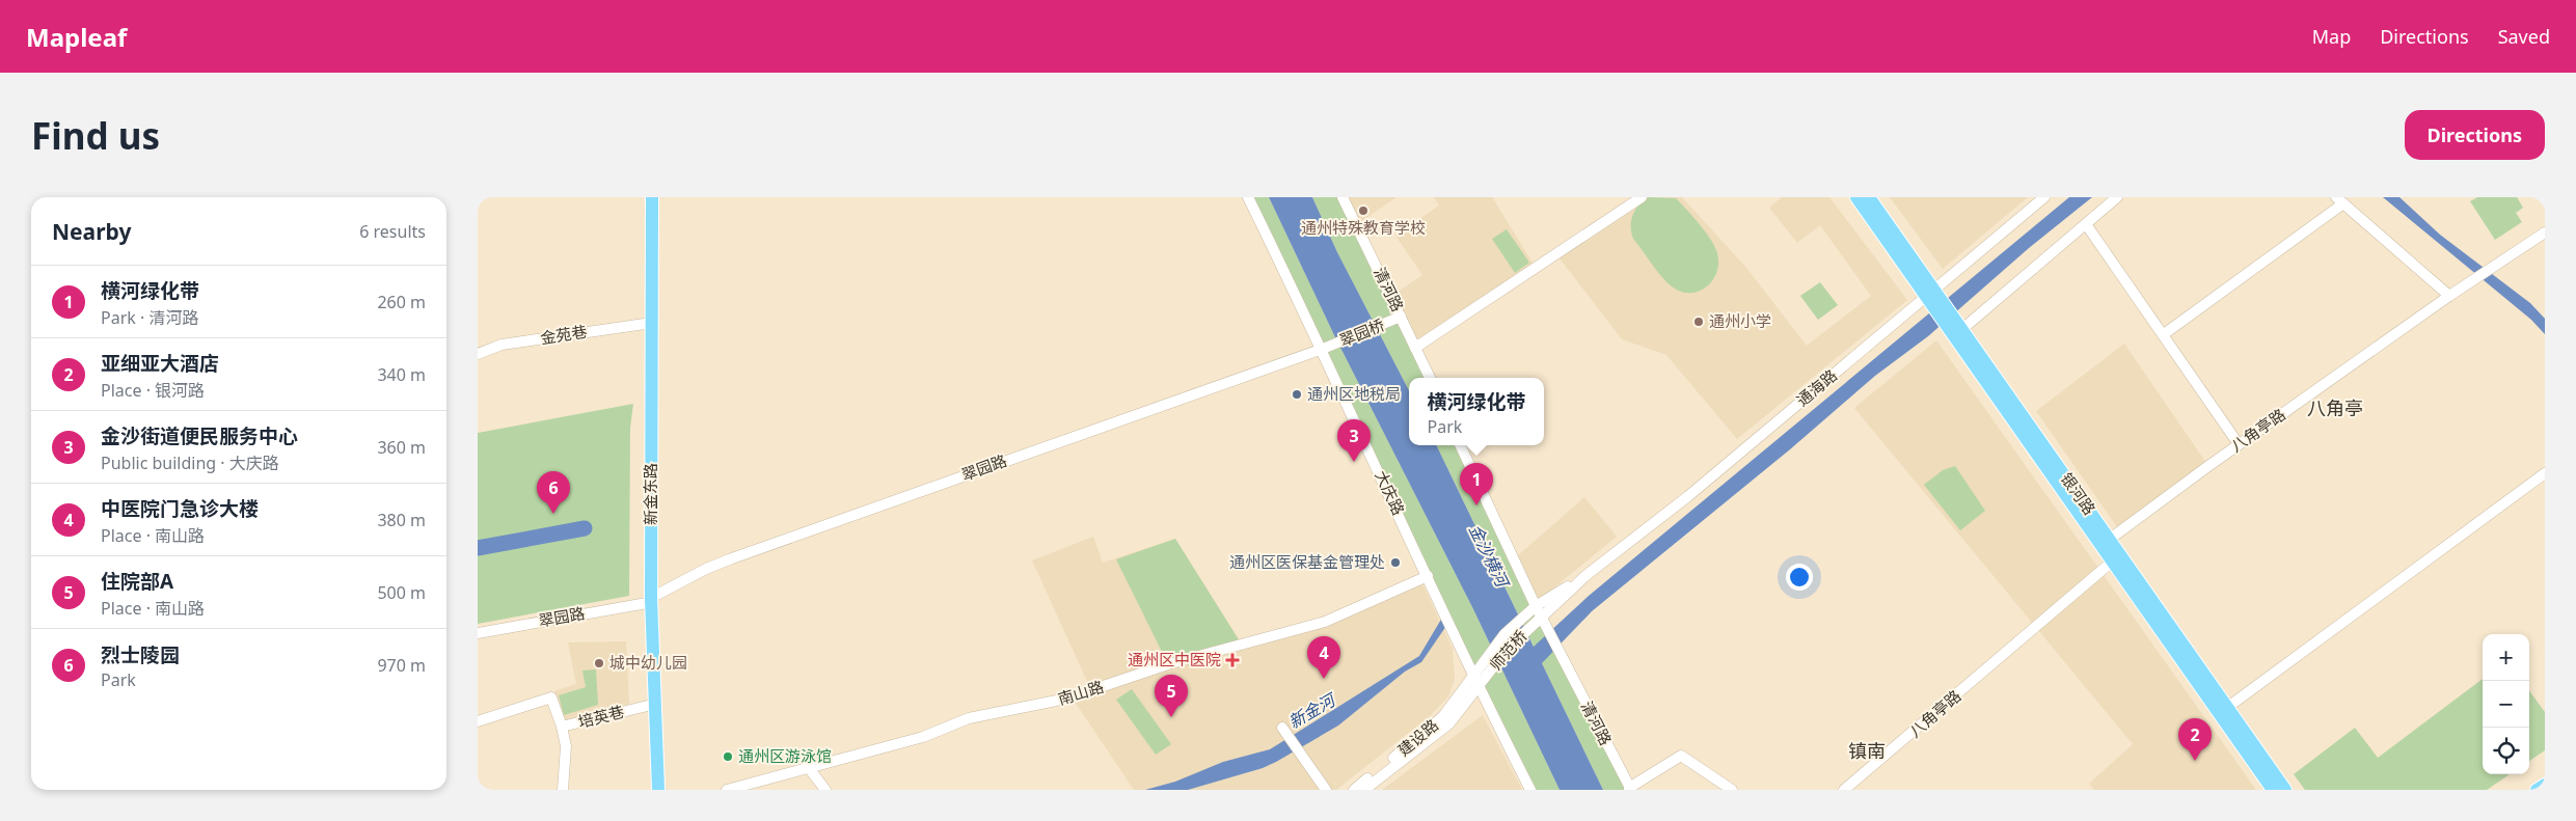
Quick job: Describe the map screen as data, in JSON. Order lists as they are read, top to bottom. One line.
{"streets":{"main road":["新金东路","银河路"],"street":["清河路","翠园桥","金苑巷","通海路","八角亭路","翠园路","大庆路","师范桥","南山路","培英巷","建设路"]},"crossings":[["清河路","翠园桥"],["清河路","通海路"],["清河路","师范桥"],["翠园桥","翠园路"],["翠园桥","大庆路"],["金苑巷","新金东路"],["通海路","银河路"],["通海路","师范桥"],["八角亭路","银河路"],["翠园路","大庆路"],["翠园路","新金东路"],["大庆路","师范桥"],["大庆路","南山路"],["大庆路","建设路"],["新金东路","培英巷"],["师范桥","建设路"]],"districts":["八角亭","镇南"],"water":["金沙横河","新金河"],"places":{"other":["通州特殊教育学校","通州小学","通州区地税局","通州区医保基金管理处","城中幼儿园","通州区游泳馆"],"health":["通州区中医院"]},"page":{"header":"Mapleaf","nav":["Map","Directions","Saved"],"buttons":"Directions","title":"Find us","heading":["Nearby","6 results"],"list":[{"mark":"1","name":"横河绿化带","note":"Park · 清河路","value":"260 m"},{"mark":"2","name":"亚细亚大酒店","note":"Place · 银河路","value":"340 m"},{"mark":"3","name":"金沙街道便民服务中心","note":"Public building · 大庆路","value":"360 m"},{"mark":"4","name":"中医院门急诊大楼","note":"Place · 南山路","value":"380 m"},{"mark":"5","name":"住院部A","note":"Place · 南山路","value":"500 m"},{"mark":"6","name":"烈士陵园","note":"Park","value":"970 m"}],"popup":["横河绿化带","Park"],"pins":["3","1","6","4","5","2"],"map_buttons":["+","−"]}}
